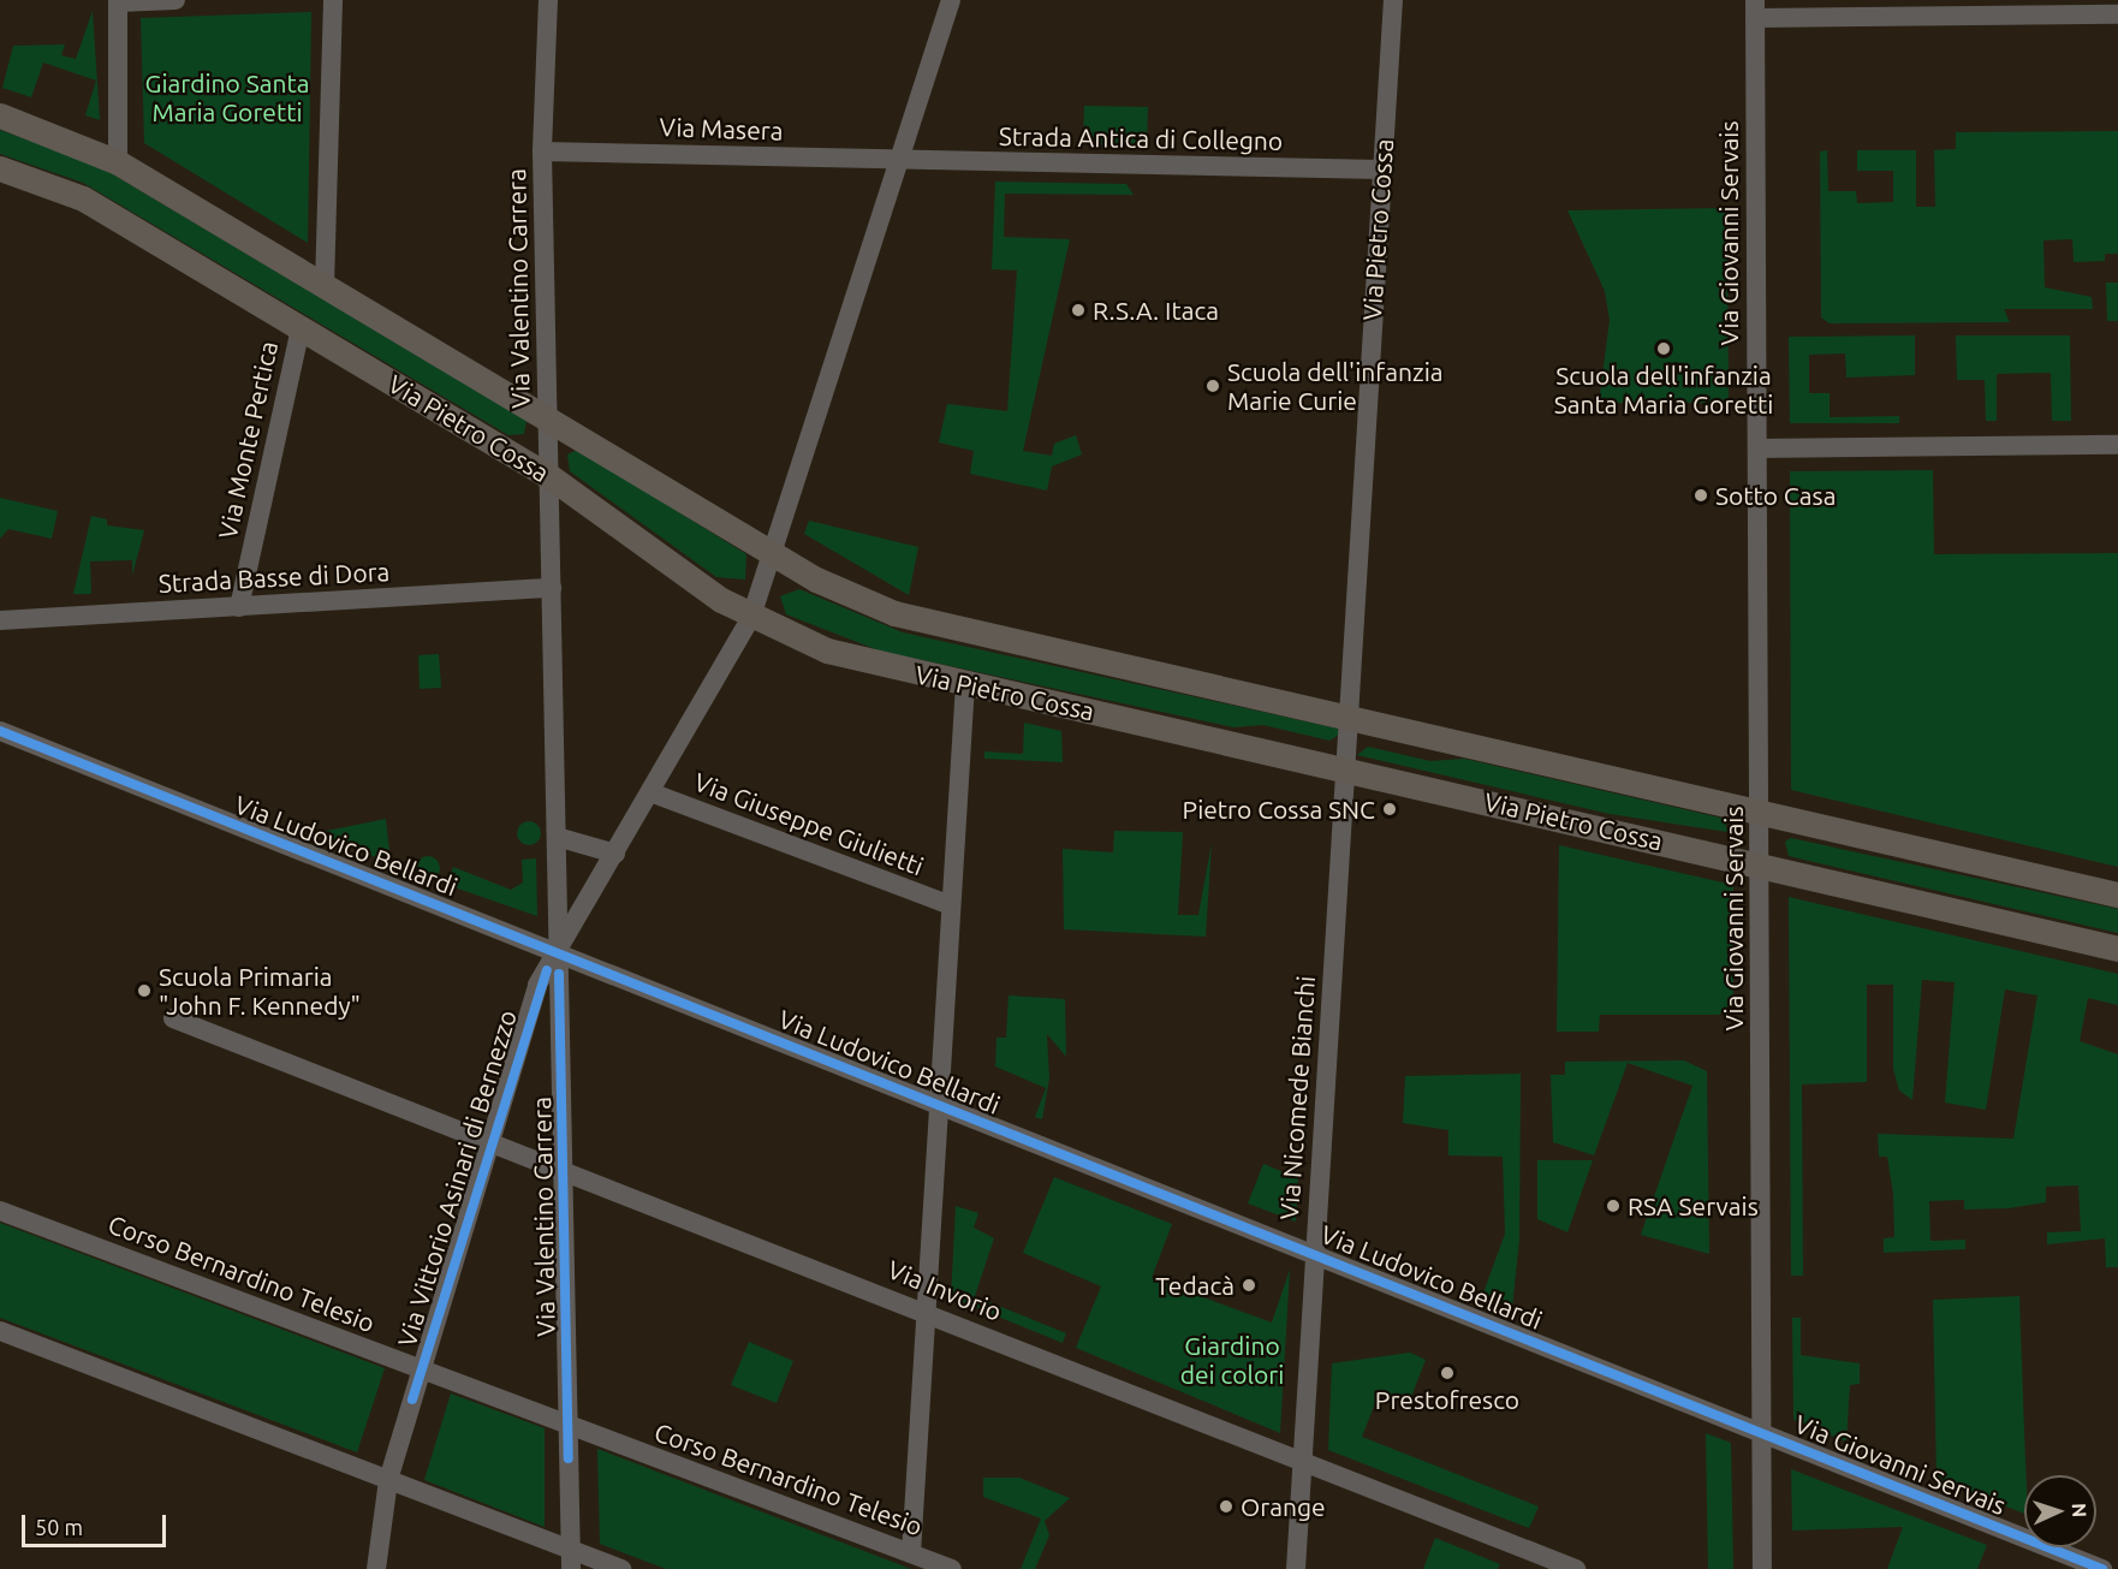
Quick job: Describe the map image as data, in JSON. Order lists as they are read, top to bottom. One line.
{"streets":{"main road":["Via Pietro Cossa"],"street":["Via Masera","Strada Antica di Collegno","Via Giovanni Servais","Via Valentino Carrera","Via Monte Pertica","Strada Basse di Dora","Via Giuseppe Giulietti","Via Ludovico Bellardi","Via Nicomede Bianchi","Via Vittorio Asinari di Bernezzo","Corso Bernardino Telesio","Via Invorio"]},"crossings":[["Via Masera","Strada Antica di Collegno"],["Via Masera","Via Valentino Carrera"],["Strada Antica di Collegno","Via Pietro Cossa"],["Via Pietro Cossa","Via Giovanni Servais"],["Via Pietro Cossa","Via Valentino Carrera"],["Via Pietro Cossa","Via Monte Pertica"],["Via Pietro Cossa","Via Nicomede Bianchi"],["Via Pietro Cossa","Via Vittorio Asinari di Bernezzo"],["Via Giovanni Servais","Via Ludovico Bellardi"],["Via Valentino Carrera","Strada Basse di Dora"],["Via Valentino Carrera","Via Ludovico Bellardi"],["Via Valentino Carrera","Via Vittorio Asinari di Bernezzo"],["Via Valentino Carrera","Corso Bernardino Telesio"],["Via Valentino Carrera","Via Invorio"],["Via Monte Pertica","Strada Basse di Dora"],["Via Giuseppe Giulietti","Via Vittorio Asinari di Bernezzo"],["Via Ludovico Bellardi","Via Nicomede Bianchi"],["Via Ludovico Bellardi","Via Vittorio Asinari di Bernezzo"],["Via Nicomede Bianchi","Via Invorio"],["Via Vittorio Asinari di Bernezzo","Corso Bernardino Telesio"]],"parks":["Giardino Santa Maria Goretti","Giardino dei colori"],"places":["R.S.A. Itaca","Scuola dell'infanzia Santa Maria Goretti","Scuola dell'infanzia Marie Curie","Sotto Casa","Pietro Cossa SNC","Scuola Primaria \"John F. Kennedy\"","RSA Servais","Tedacà","Prestofresco","Orange"],"scale_bar":"50 m","north":"right"}
